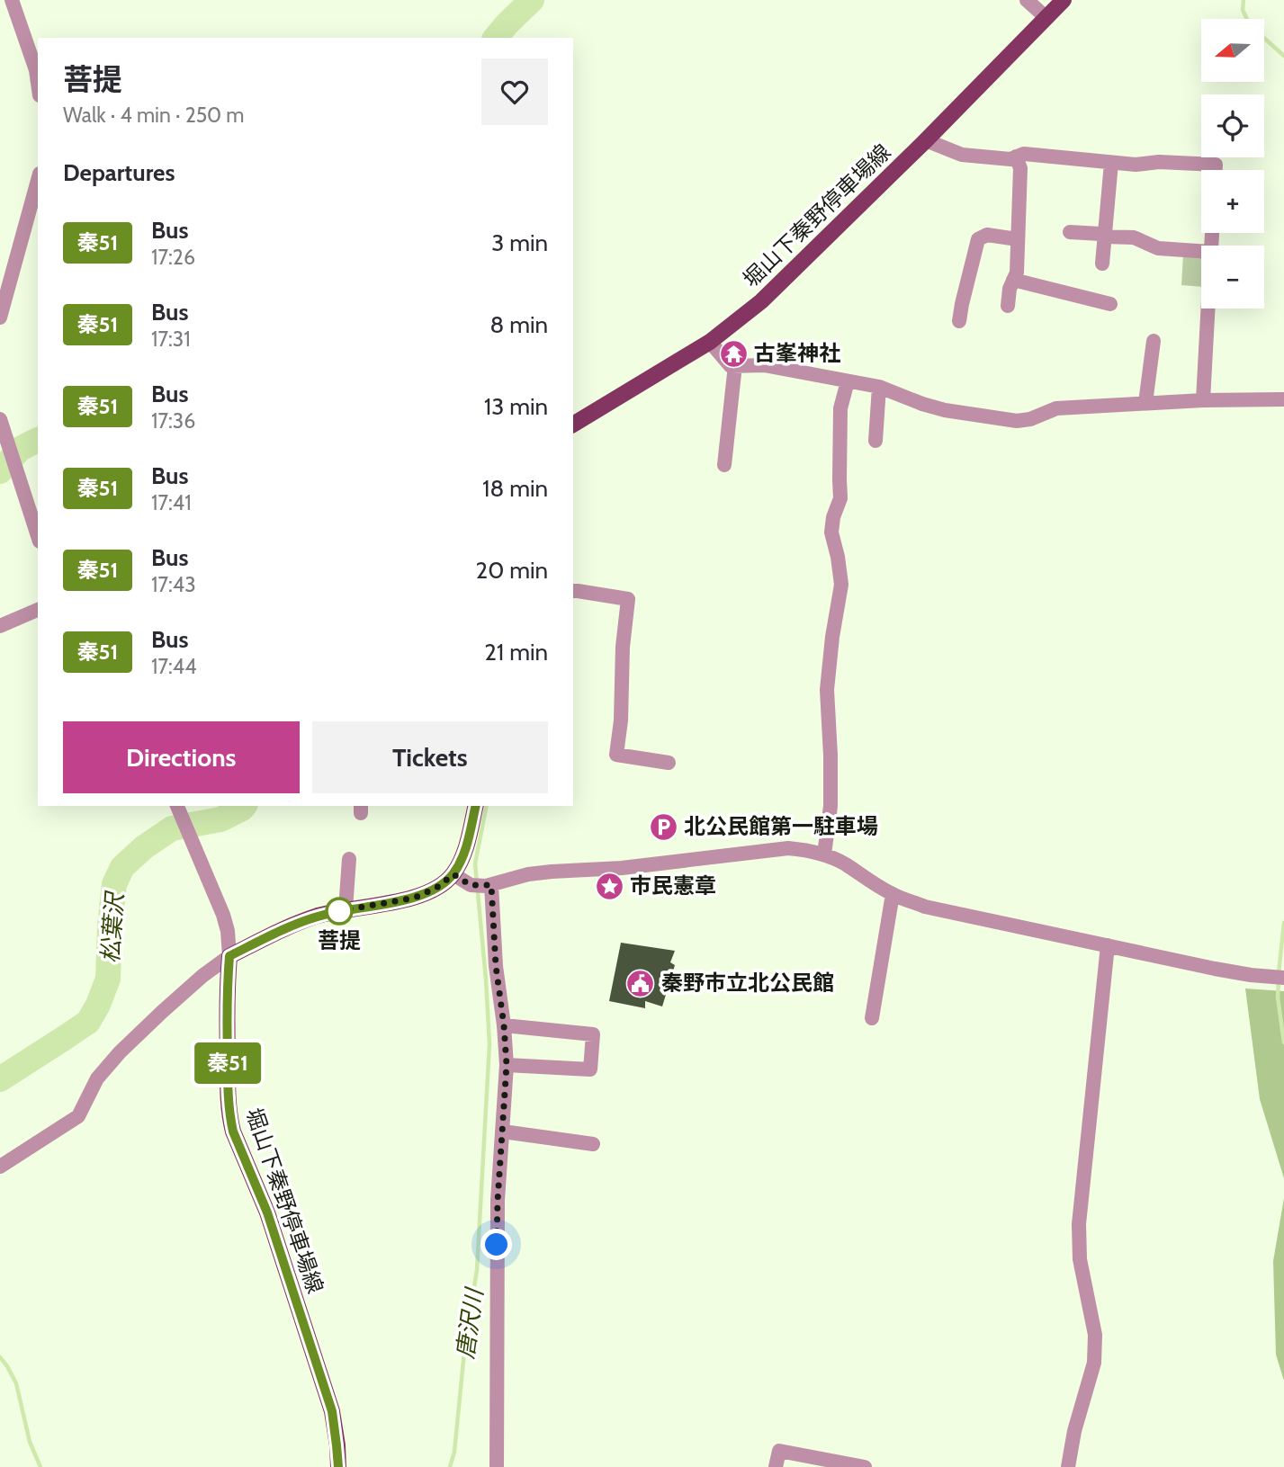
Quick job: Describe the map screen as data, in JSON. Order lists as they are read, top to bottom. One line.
{"streets":{"main road":["堀山下秦野停車場線"]},"water":["松葉沢","唐沢川"],"places":{"temple":["古峯神社"],"parking":["北公民館第一駐車場"],"place":["市民憲章"],"other":["菩提"],"public building":["秦野市立北公民館"]},"lines":["bus line 秦51"],"north":"left","page":{"on_map":"秦51","map_buttons":["+","−"],"heading":[["菩提","Walk · 4 min · 250 m"],"Departures"],"list":[{"mark":"秦51","name":"Bus","note":"17:26","value":"3 min"},{"mark":"秦51","name":"Bus","note":"17:31","value":"8 min"},{"mark":"秦51","name":"Bus","note":"17:36","value":"13 min"},{"mark":"秦51","name":"Bus","note":"17:41","value":"18 min"},{"mark":"秦51","name":"Bus","note":"17:43","value":"20 min"},{"mark":"秦51","name":"Bus","note":"17:44","value":"21 min"}],"buttons":["Directions","Tickets"]}}
